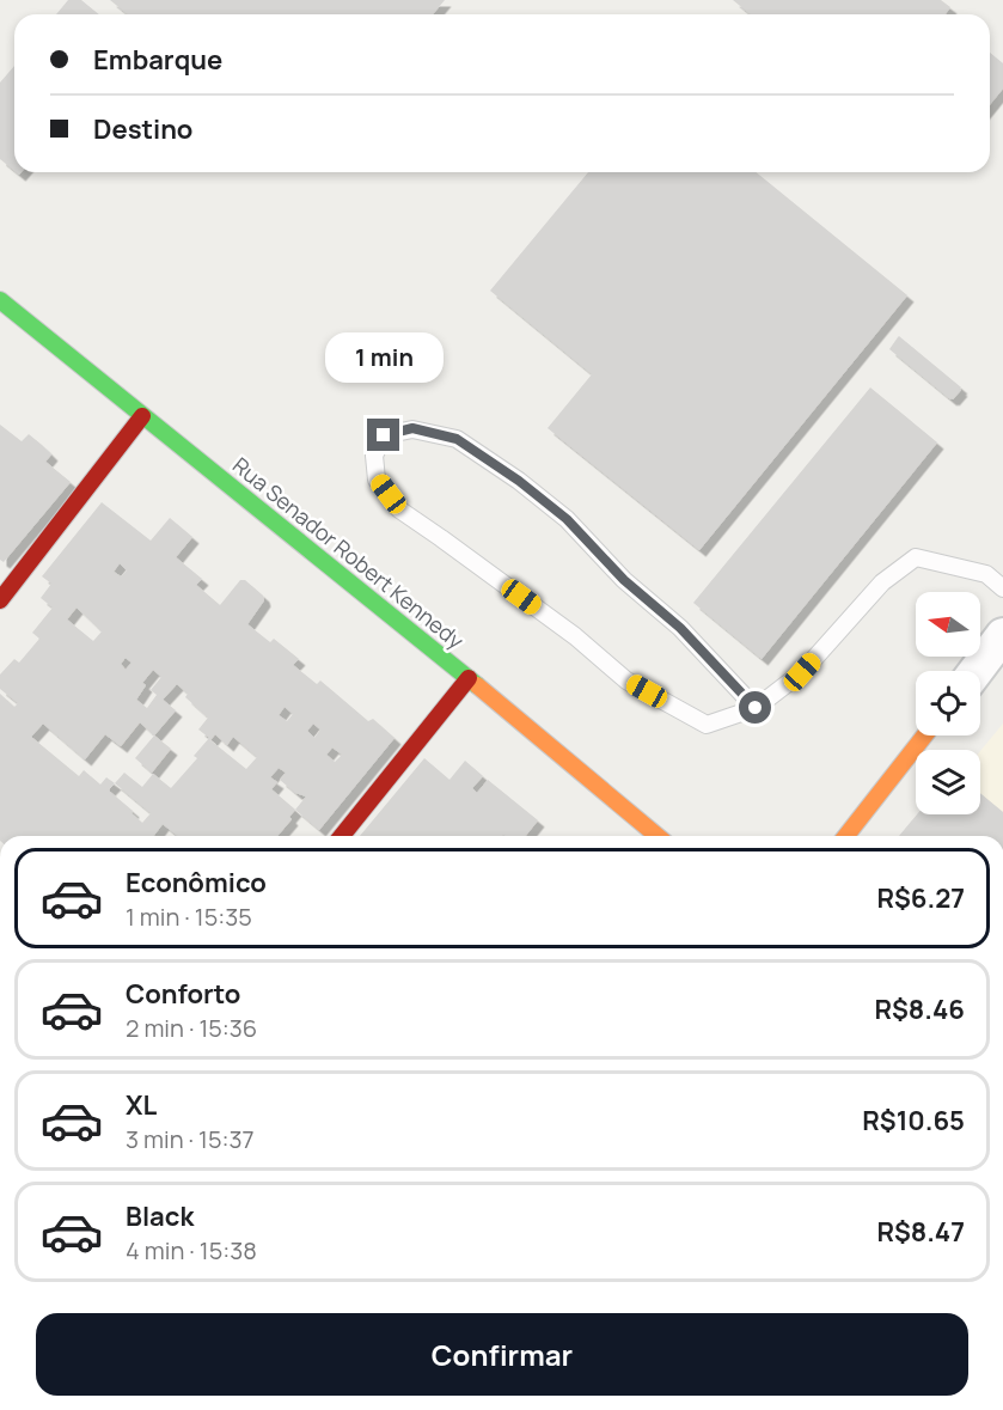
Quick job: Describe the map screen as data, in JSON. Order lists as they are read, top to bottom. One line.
{"streets":{"street":["Rua Senador Robert Kennedy"]},"north":"left","page":{"banner":["Embarque","Destino"],"bubble":"1 min","list":[{"name":"Econômico","note":"1 min · 15:35","value":"R$6.27"},{"name":"Conforto","note":"2 min · 15:36","value":"R$8.46"},{"name":"XL","note":"3 min · 15:37","value":"R$10.65"},{"name":"Black","note":"4 min · 15:38","value":"R$8.47"}],"buttons":"Confirmar"}}
